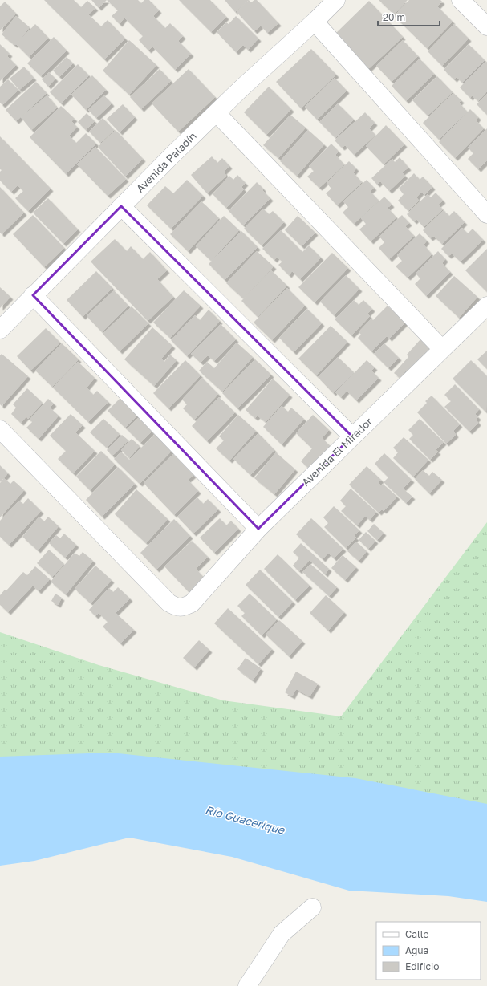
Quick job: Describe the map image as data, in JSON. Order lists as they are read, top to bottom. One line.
{"streets":{"street":["Avenida Paladín","Avenida El Mirador"]},"water":["Río Guacerique"],"legend":["Calle","Agua","Edificio"],"scale_bar":"20 m"}
